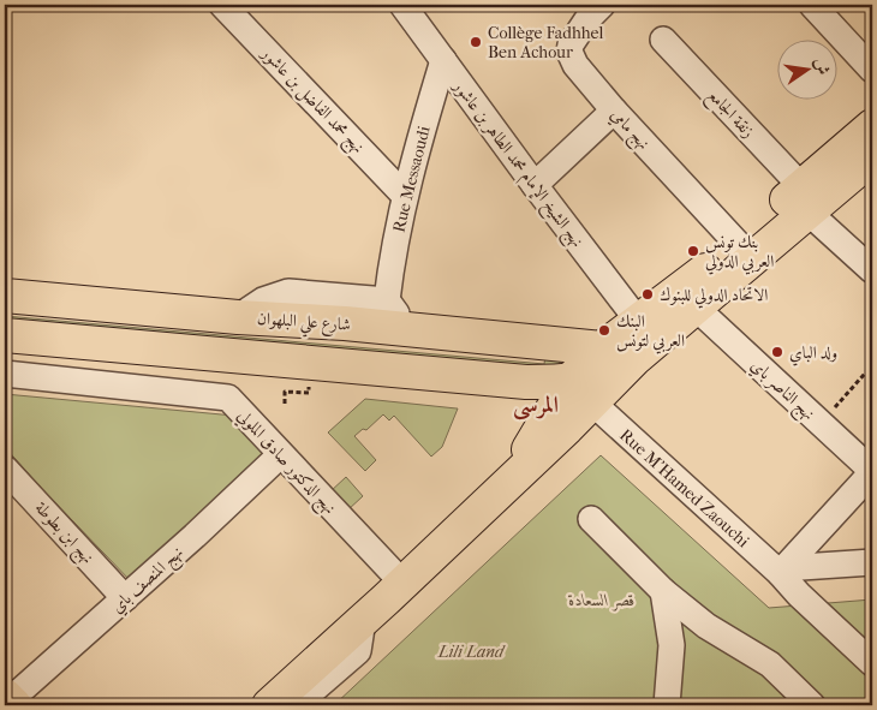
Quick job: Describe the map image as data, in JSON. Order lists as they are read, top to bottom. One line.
{"streets":{"main road":["شارع علي البلهوان"],"street":["نهج محمد الفاضل بن عاشور","زنقة الجامع","نهج مامي","نهج الشيخ الإمام محمد الطاهر بن عاشور","Rue Messaoudi","نهج الناصر باي","نهج الدكتور صادق الملولي","Rue M'Hamed Zaouchi","نهج ابن بطوطة","نهج المنصف باي"]},"crossings":[["نهج محمد الفاضل بن عاشور","Rue Messaoudi"],["نهج الشيخ الإمام محمد الطاهر بن عاشور","Rue Messaoudi"],["نهج الدكتور صادق الملولي","نهج المنصف باي"],["نهج ابن بطوطة","نهج المنصف باي"]],"districts":["المرسى"],"parks":["قصر السعادة","Lili Land"],"places":["Collège Fadhhel Ben Achour","بنك تونس العربي الدولي","الاتحاد الدولي للبنوك","البنك العربي لتونس","ولد الباي"],"north":"right"}
